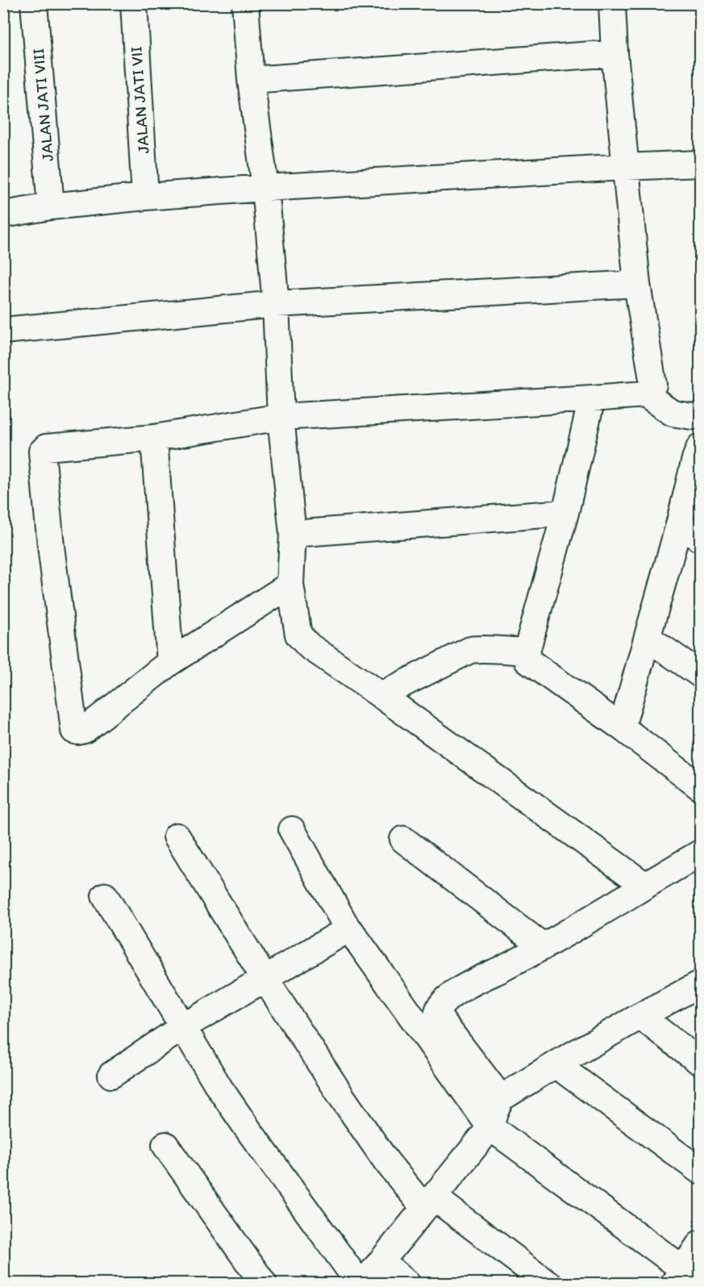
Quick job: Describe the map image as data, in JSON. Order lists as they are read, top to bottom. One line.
{"streets":{"street":["JALAN JATI VII","JALAN JATI VIII"]}}
